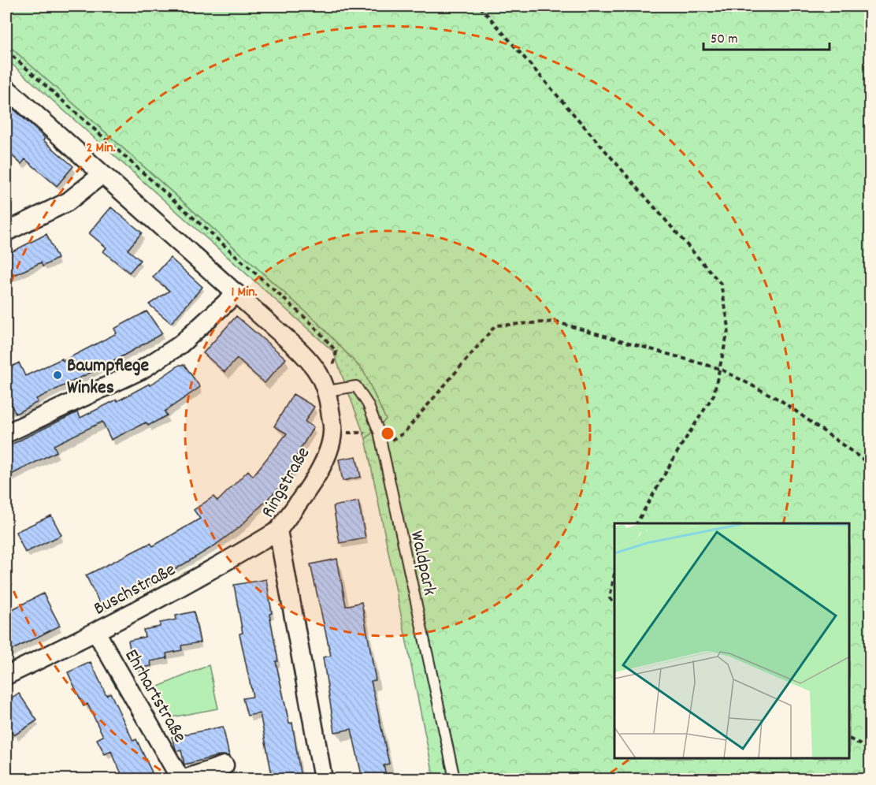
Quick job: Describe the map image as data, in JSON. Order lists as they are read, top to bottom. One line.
{"streets":{"street":["Ringstraße","Buschstraße","Ehrhartstraße"],"lane":["Waldpark"]},"crossings":[["Ringstraße","Waldpark"],["Ringstraße","Buschstraße"],["Buschstraße","Ehrhartstraße"]],"places":["Baumpflege Winkes"],"scale_bar":"50 m","rings":["2 Min.","1 Min."]}
